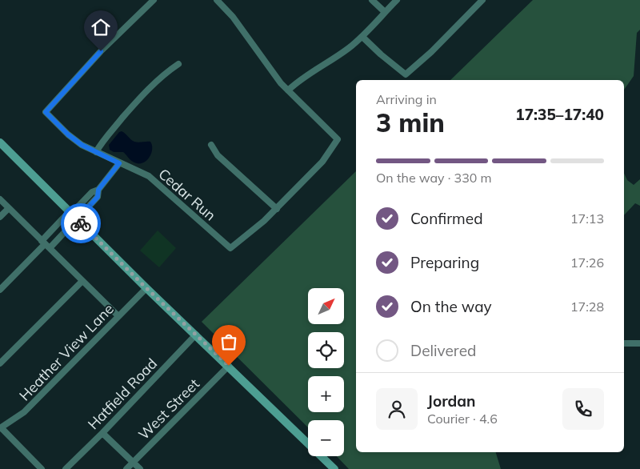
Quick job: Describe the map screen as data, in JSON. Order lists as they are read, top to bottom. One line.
{"streets":{"street":["Cedar Run","Heather View Lane","Hatfield Road","West Street"]},"north":"top right","page":{"heading":["3 min","Arriving in","17:35–17:40"],"panel":["Jordan","Courier · 4.6"],"bar":"On the way · 330 m","list":[["Confirmed","17:13"],["Preparing","17:26"],["On the way","17:28"],"Delivered"],"map_buttons":["+","−"]}}
